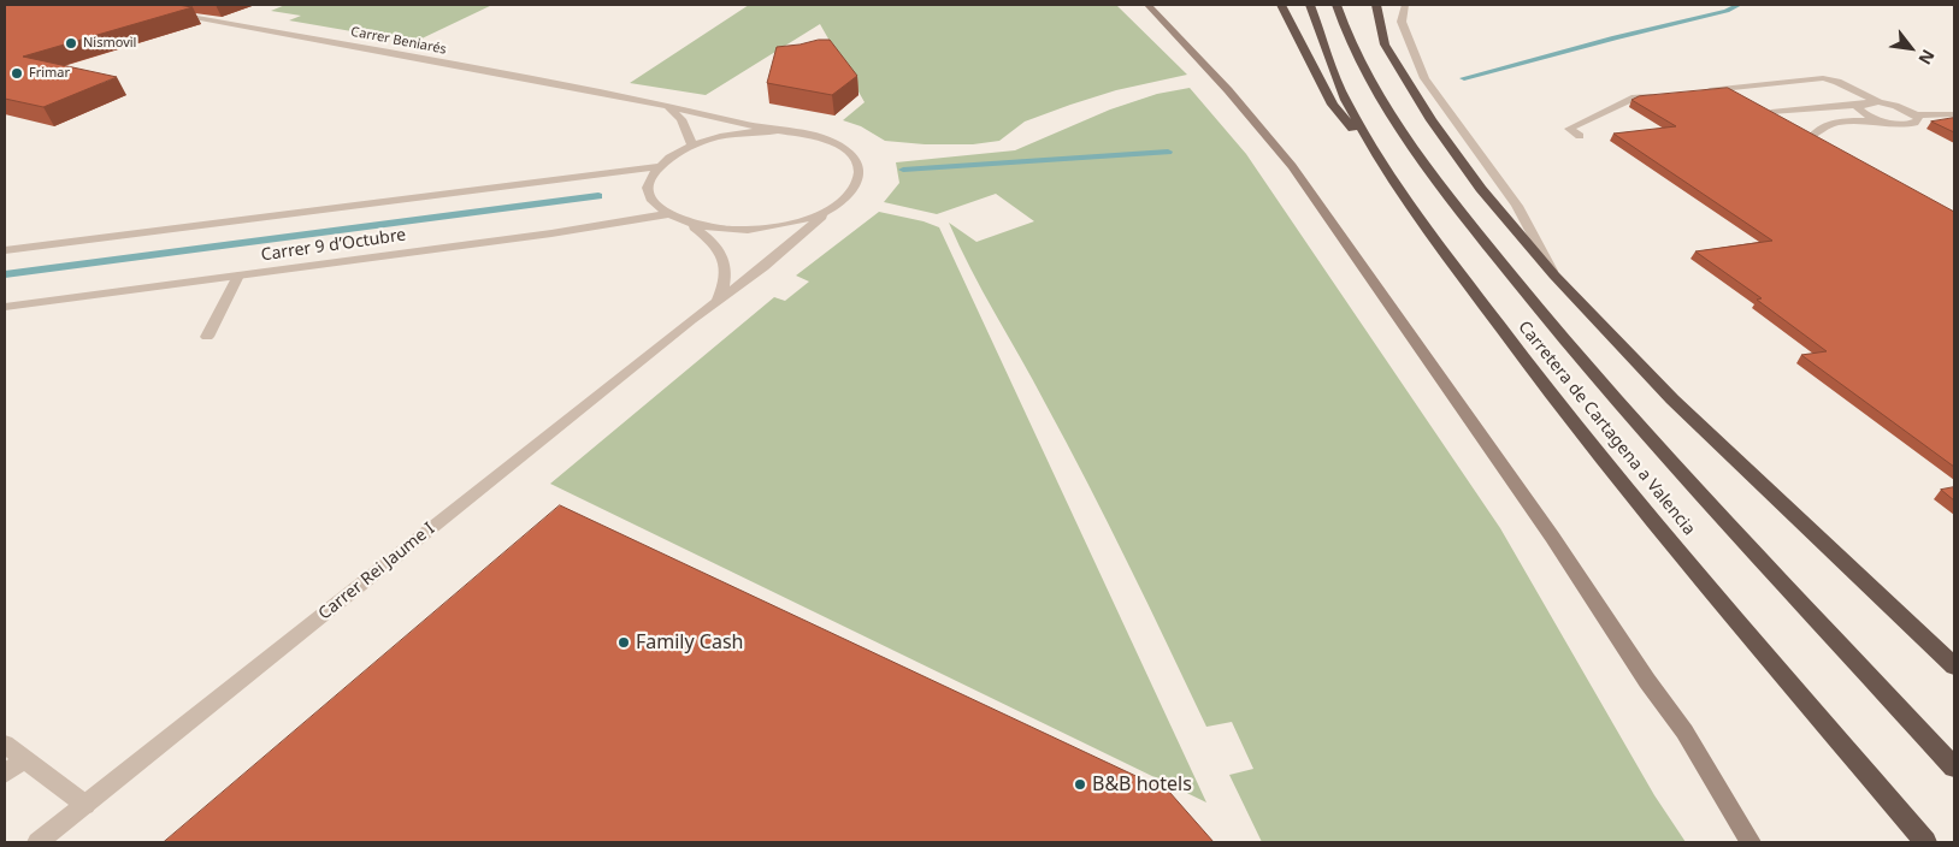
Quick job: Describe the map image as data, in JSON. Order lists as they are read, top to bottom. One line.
{"streets":{"highway":["Carretera de Cartagena a Valencia"],"street":["Carrer Beniarés","Carrer 9 d’Octubre","Carrer Rei Jaume I"]},"crossings":[["Carrer Beniarés","Carrer Rei Jaume I"]],"places":["Nismovil","Frimar","Family Cash","B&B hotels"],"north":"bottom right"}
